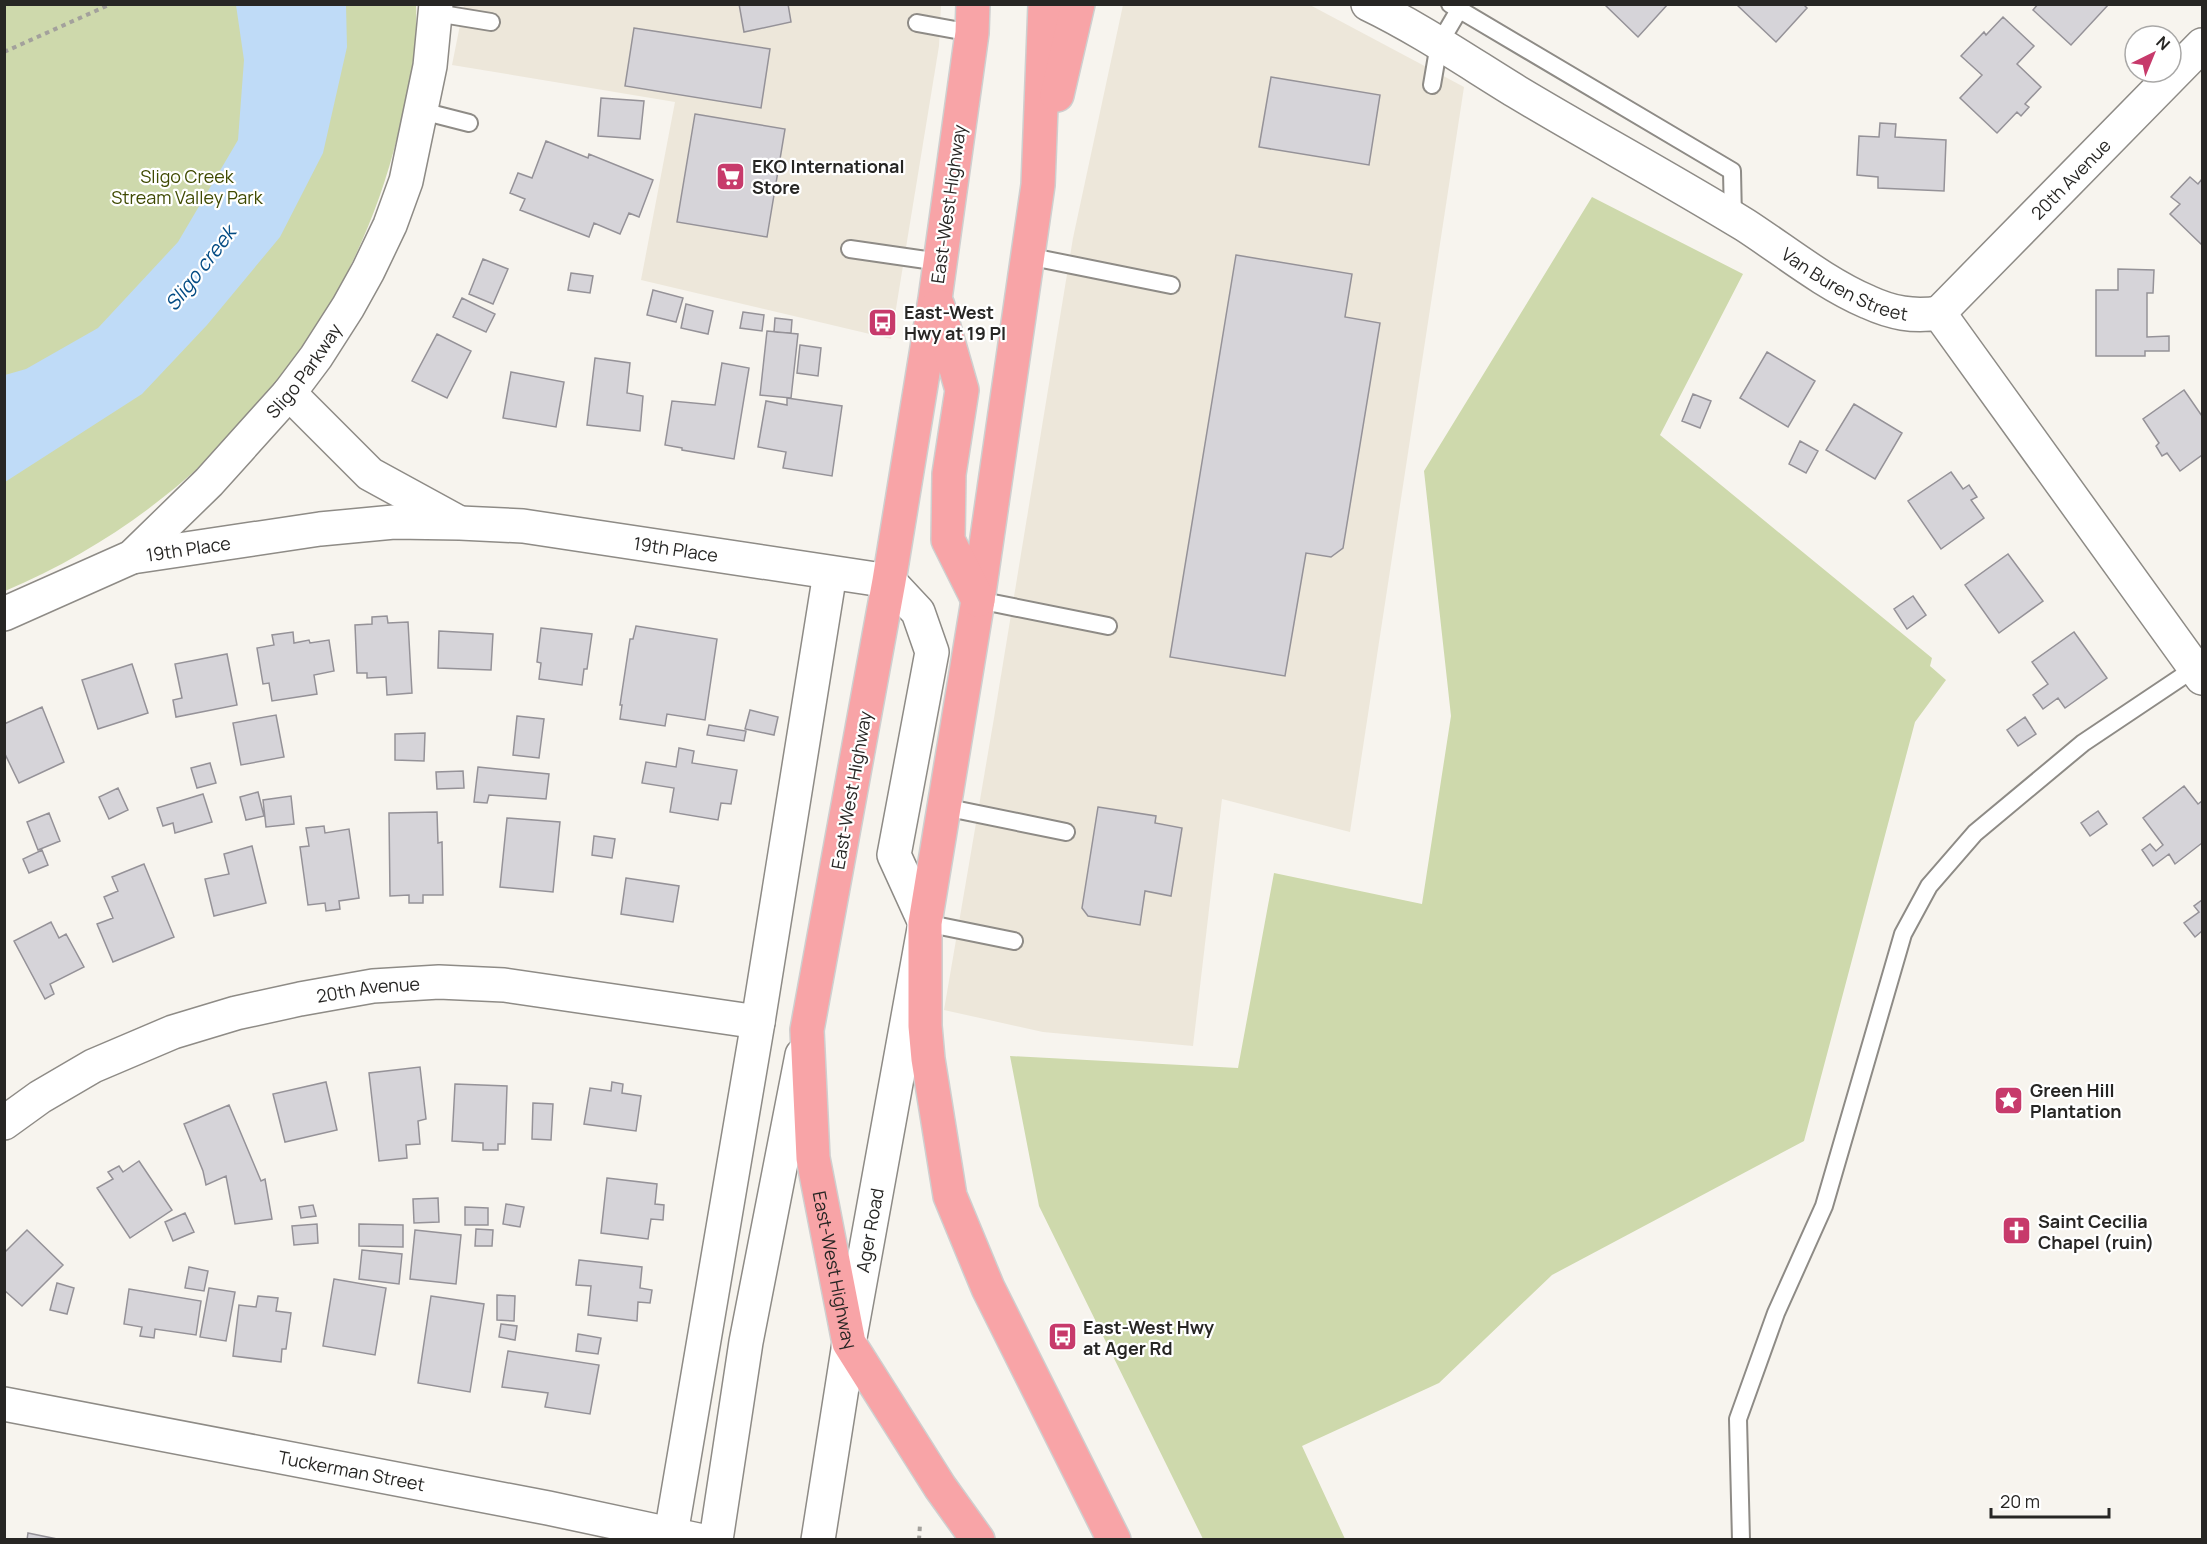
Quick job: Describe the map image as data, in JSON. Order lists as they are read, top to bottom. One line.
{"streets":{"main road":["East-West Highway"],"street":["20th Avenue","Van Buren Street","Sligo Parkway","19th Place","Ager Road","Tuckerman Street"]},"crossings":[["20th Avenue","Van Buren Street"],["East-West Highway","19th Place"],["East-West Highway","Ager Road"],["Sligo Parkway","19th Place"]],"water":["Sligo creek"],"parks":["Sligo Creek Stream Valley Park"],"places":{"supermarket":["EKO International Store"],"bus stop":["East-West Hwy at 19 Pl","East-West Hwy at Ager Rd"],"place":["Green Hill Plantation"],"church":["Saint Cecilia Chapel (ruin)"]},"scale_bar":"20 m","north":"top right"}
